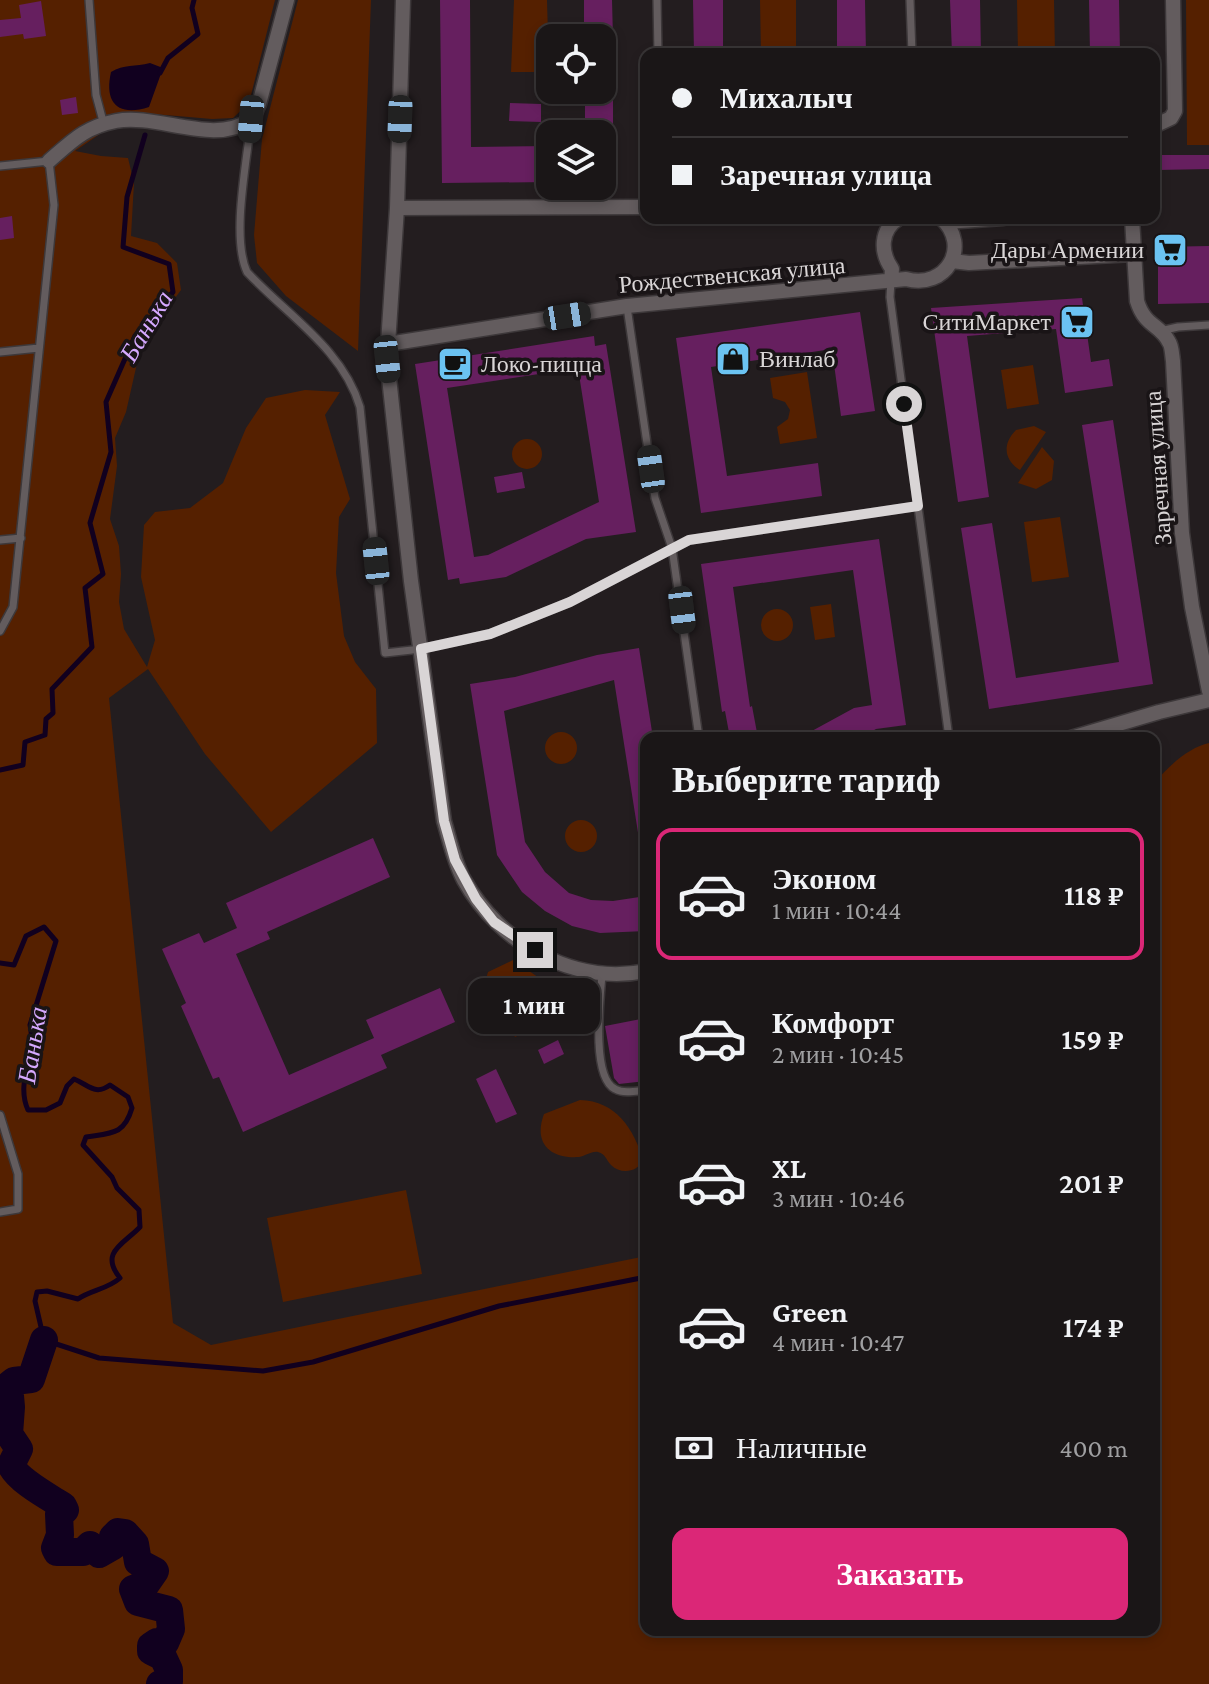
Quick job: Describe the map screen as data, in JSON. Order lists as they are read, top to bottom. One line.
{"streets":{"street":["Рождественская улица","Заречная улица"]},"water":["Банька"],"places":{"supermarket":["Дары Армении","СитиМаркет"],"shop":["Винлаб"],"cafe":["Локо-пицца"]},"page":{"banner":["Михалыч","Заречная улица"],"heading":"Выберите тариф","list":[{"name":"Эконом","note":"1 мин · 10:44","value":"118 ₽"},{"name":"Комфорт","note":"2 мин · 10:45","value":"159 ₽"},{"name":"XL","note":"3 мин · 10:46","value":"201 ₽"},{"name":"Green","note":"4 мин · 10:47","value":"174 ₽"}],"bubble":"1 мин","pay":["Наличные","400 m"],"buttons":"Заказать"}}
